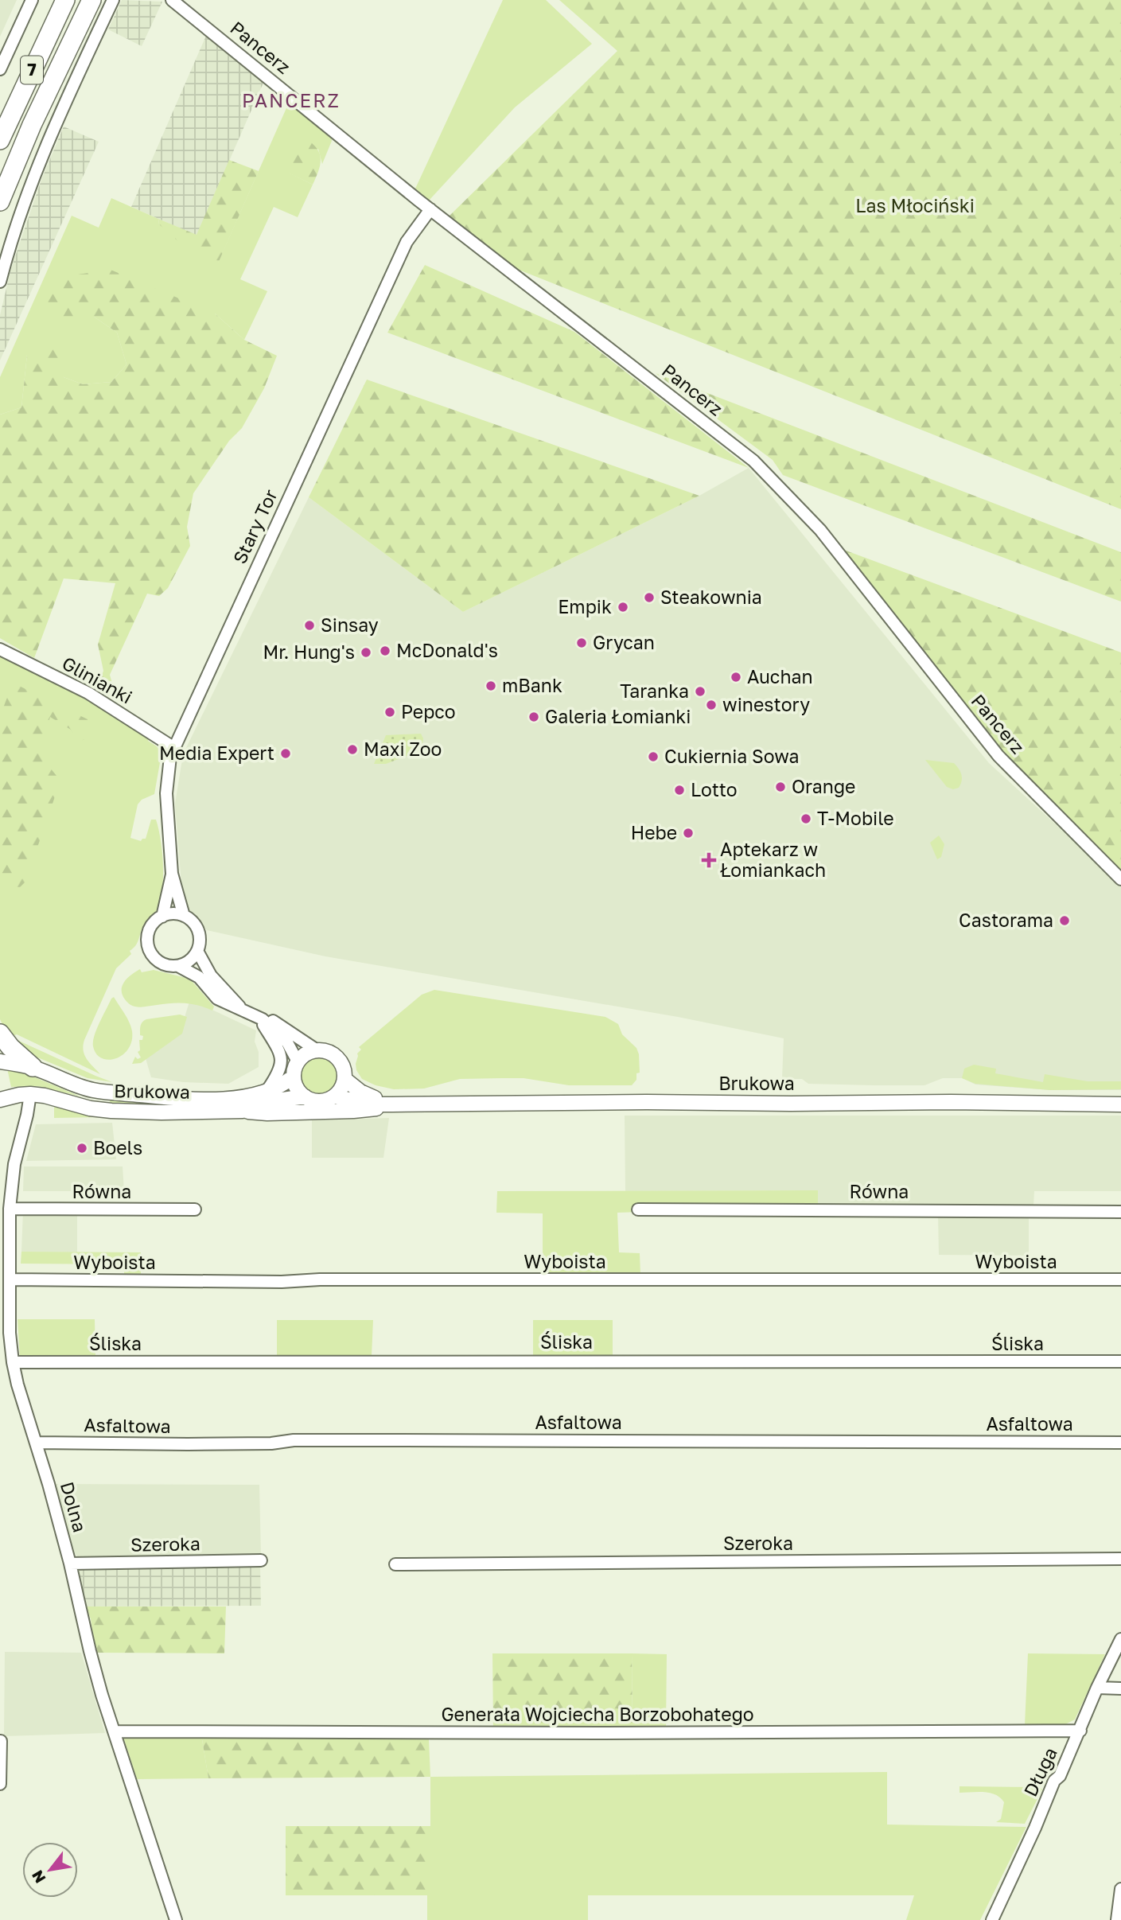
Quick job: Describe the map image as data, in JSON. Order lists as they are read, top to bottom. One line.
{"streets":{"highway":["7"],"street":["Pancerz","Stary Tor","Glinianki","Brukowa","Równa","Wyboista","Śliska","Asfaltowa","Dolna","Szeroka","Generała Wojciecha Borzobohatego","Długa"]},"crossings":[["Pancerz","Stary Tor"],["Stary Tor","Glinianki"],["Brukowa","Dolna"],["Równa","Dolna"],["Wyboista","Dolna"],["Śliska","Dolna"],["Asfaltowa","Dolna"],["Dolna","Szeroka"],["Dolna","Generała Wojciecha Borzobohatego"],["Generała Wojciecha Borzobohatego","Długa"]],"districts":["PANCERZ"],"parks":["Las Młociński"],"places":{"other":["Steakownia","Empik","Sinsay","Grycan","McDonald's","Mr. Hung's","Auchan","mBank","Taranka","winestory","Pepco","Galeria Łomianki","Maxi Zoo","Media Expert","Cukiernia Sowa","Orange","Lotto","T-Mobile","Hebe","Castorama","Boels"],"health":["Aptekarz w Łomiankach"]},"north":"bottom left"}
